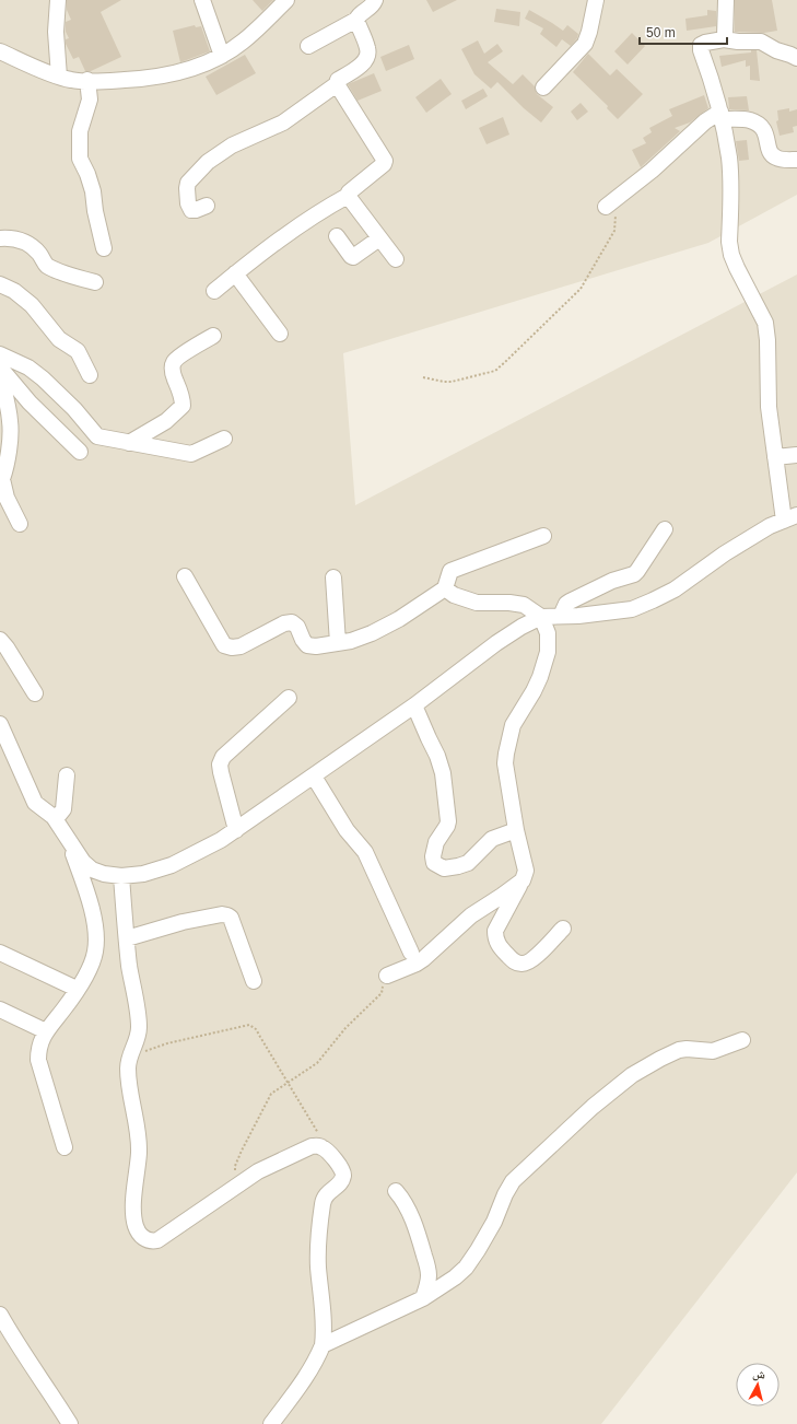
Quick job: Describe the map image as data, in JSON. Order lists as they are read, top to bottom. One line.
{"scale_bar":"50 m","north":"top"}
